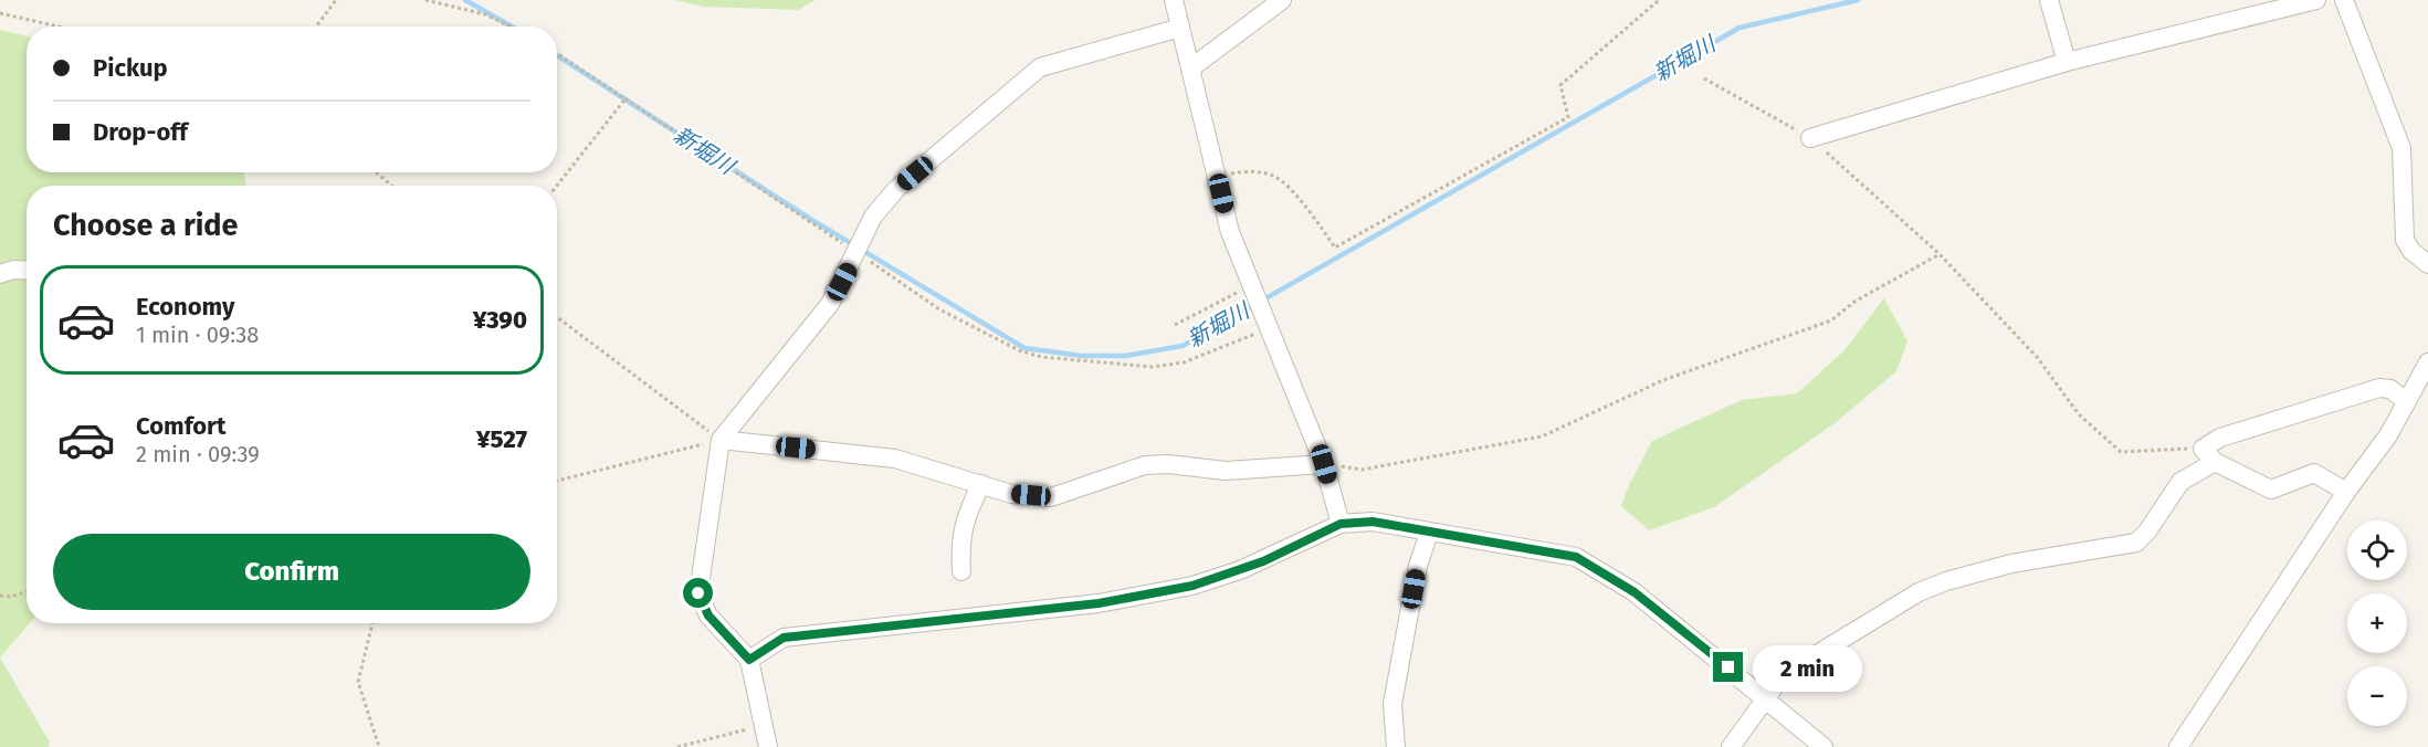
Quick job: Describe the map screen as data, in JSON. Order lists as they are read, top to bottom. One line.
{"water":["新堀川"],"page":{"banner":["Pickup","Drop-off"],"heading":"Choose a ride","list":[{"name":"Economy","note":"1 min · 09:38","value":"¥390"},{"name":"Comfort","note":"2 min · 09:39","value":"¥527"}],"map_buttons":["+","−"],"buttons":"Confirm","bubble":"2 min"}}
